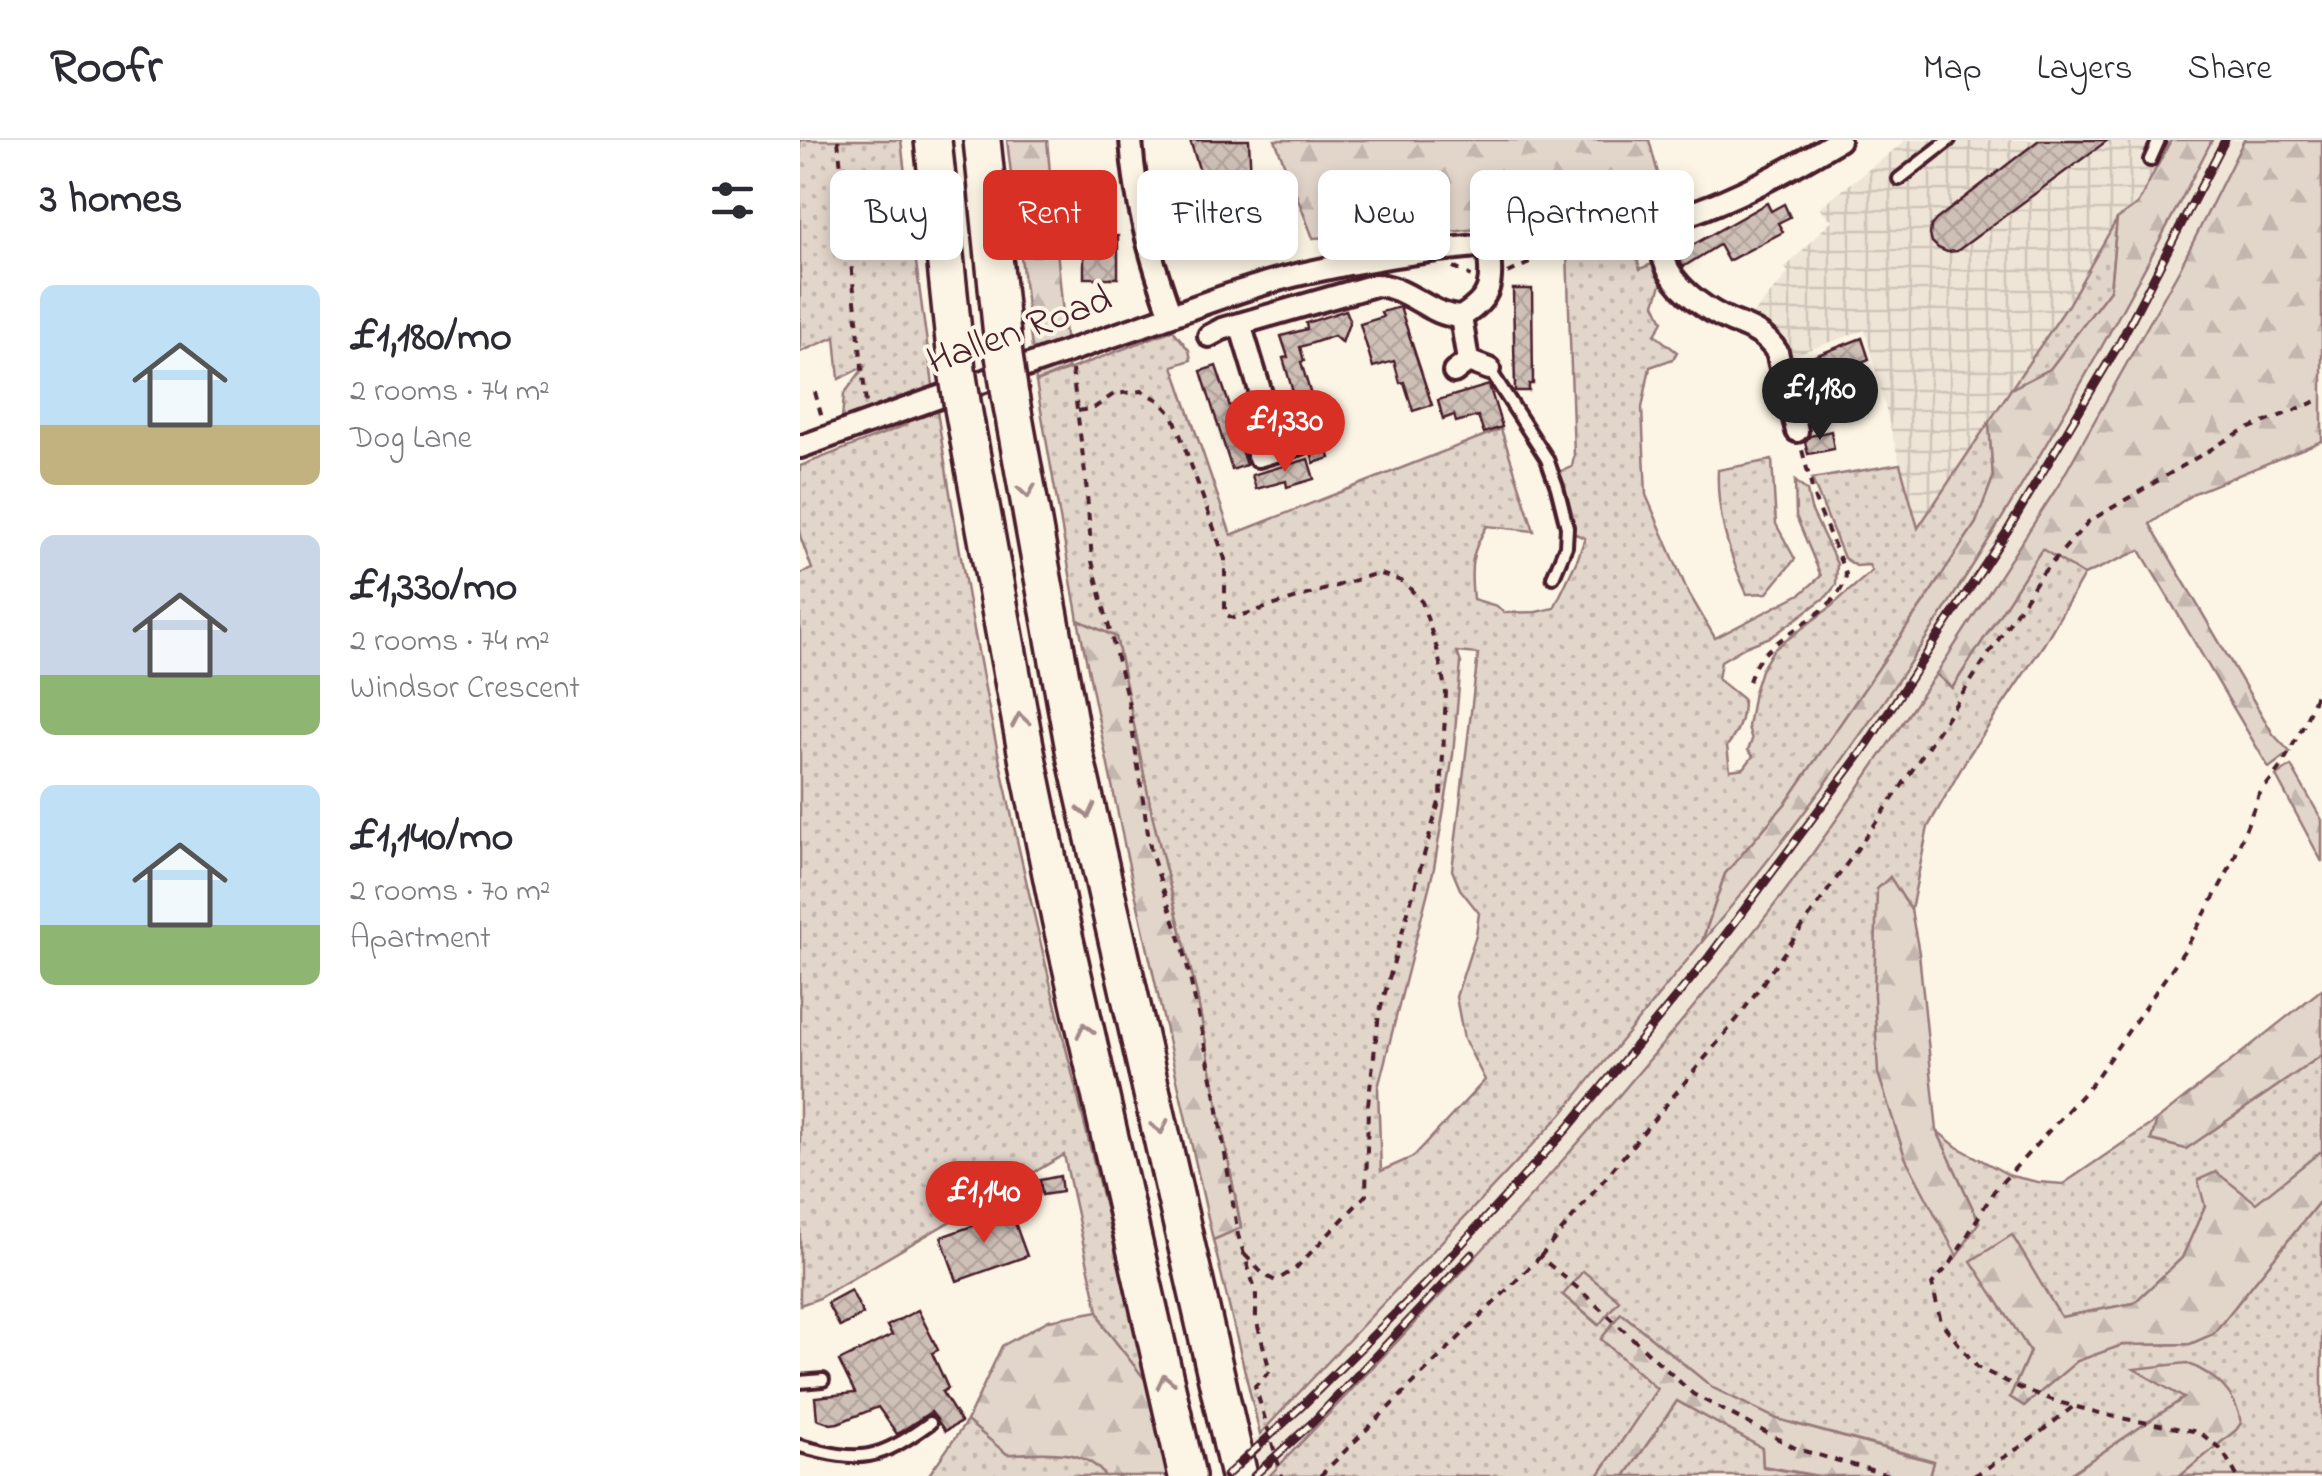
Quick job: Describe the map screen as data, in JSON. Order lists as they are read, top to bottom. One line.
{"streets":{"street":["Hallen Road"]},"page":{"header":"Roofr","nav":["Map","Layers","Share"],"heading":"3 homes","chip":["Buy","Rent","Filters","New","Apartment"],"list":[{"name":"£1,180/mo","note":"2 rooms · 74 m² · Dog Lane"},{"name":"£1,330/mo","note":"2 rooms · 74 m² · Windsor Crescent"},{"name":"£1,140/mo","note":"2 rooms · 70 m² · Apartment"}],"price":["£1,180","£1,330","£1,140"]}}
